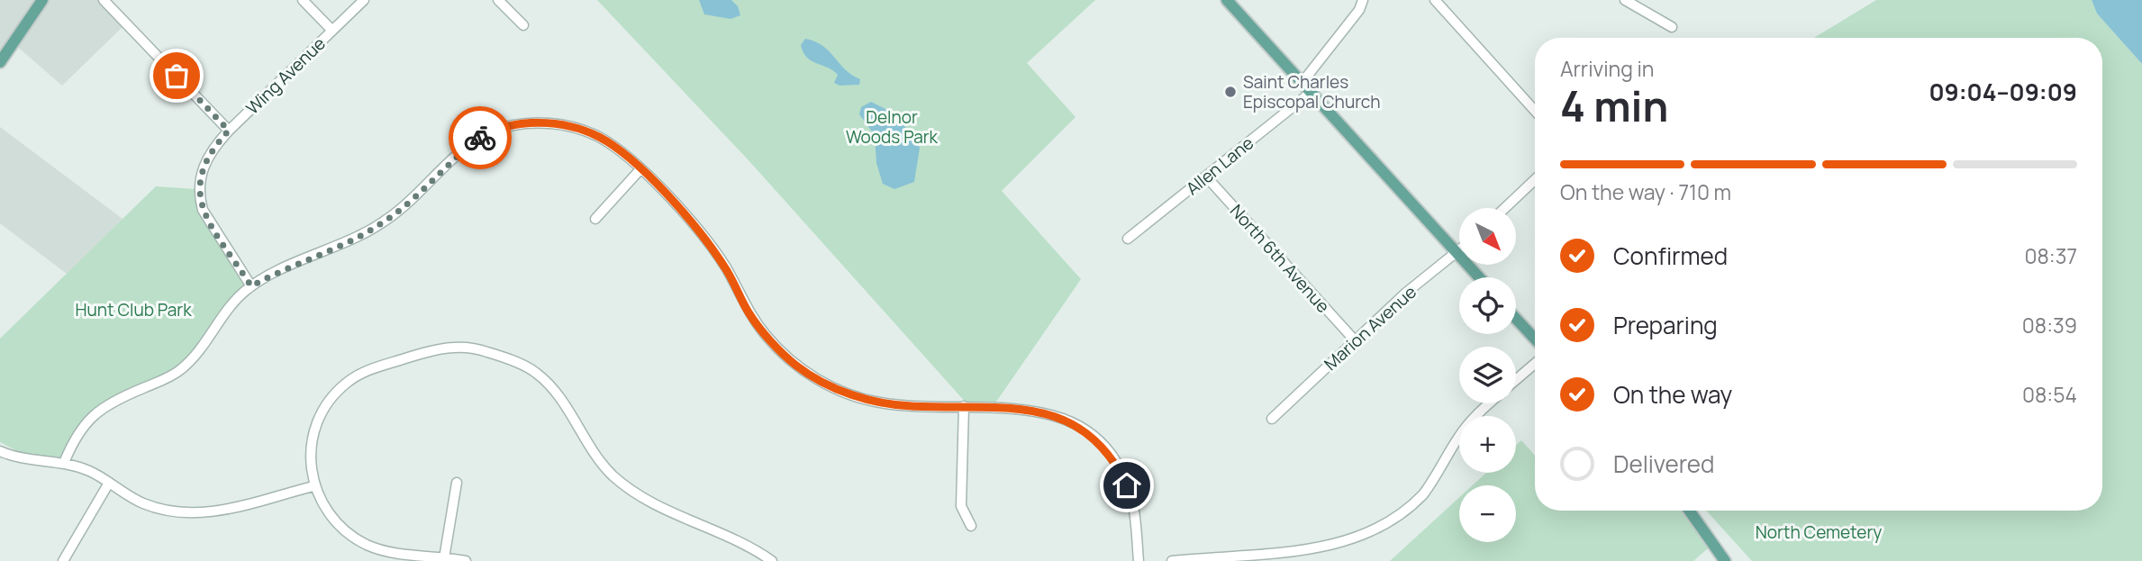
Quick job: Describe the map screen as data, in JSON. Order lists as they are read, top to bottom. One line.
{"streets":{"street":["Wing Avenue","Allen Lane","North 6th Avenue","Marion Avenue"]},"crossings":[["Allen Lane","North 6th Avenue"],["North 6th Avenue","Marion Avenue"]],"parks":["Delnor Woods Park","Hunt Club Park","North Cemetery"],"places":["Saint Charles Episcopal Church"],"north":"bottom right","page":{"heading":["4 min","Arriving in","09:04–09:09"],"bar":"On the way · 710 m","map_buttons":["+","−"],"list":[["Confirmed","08:37"],["Preparing","08:39"],["On the way","08:54"],"Delivered"]}}
